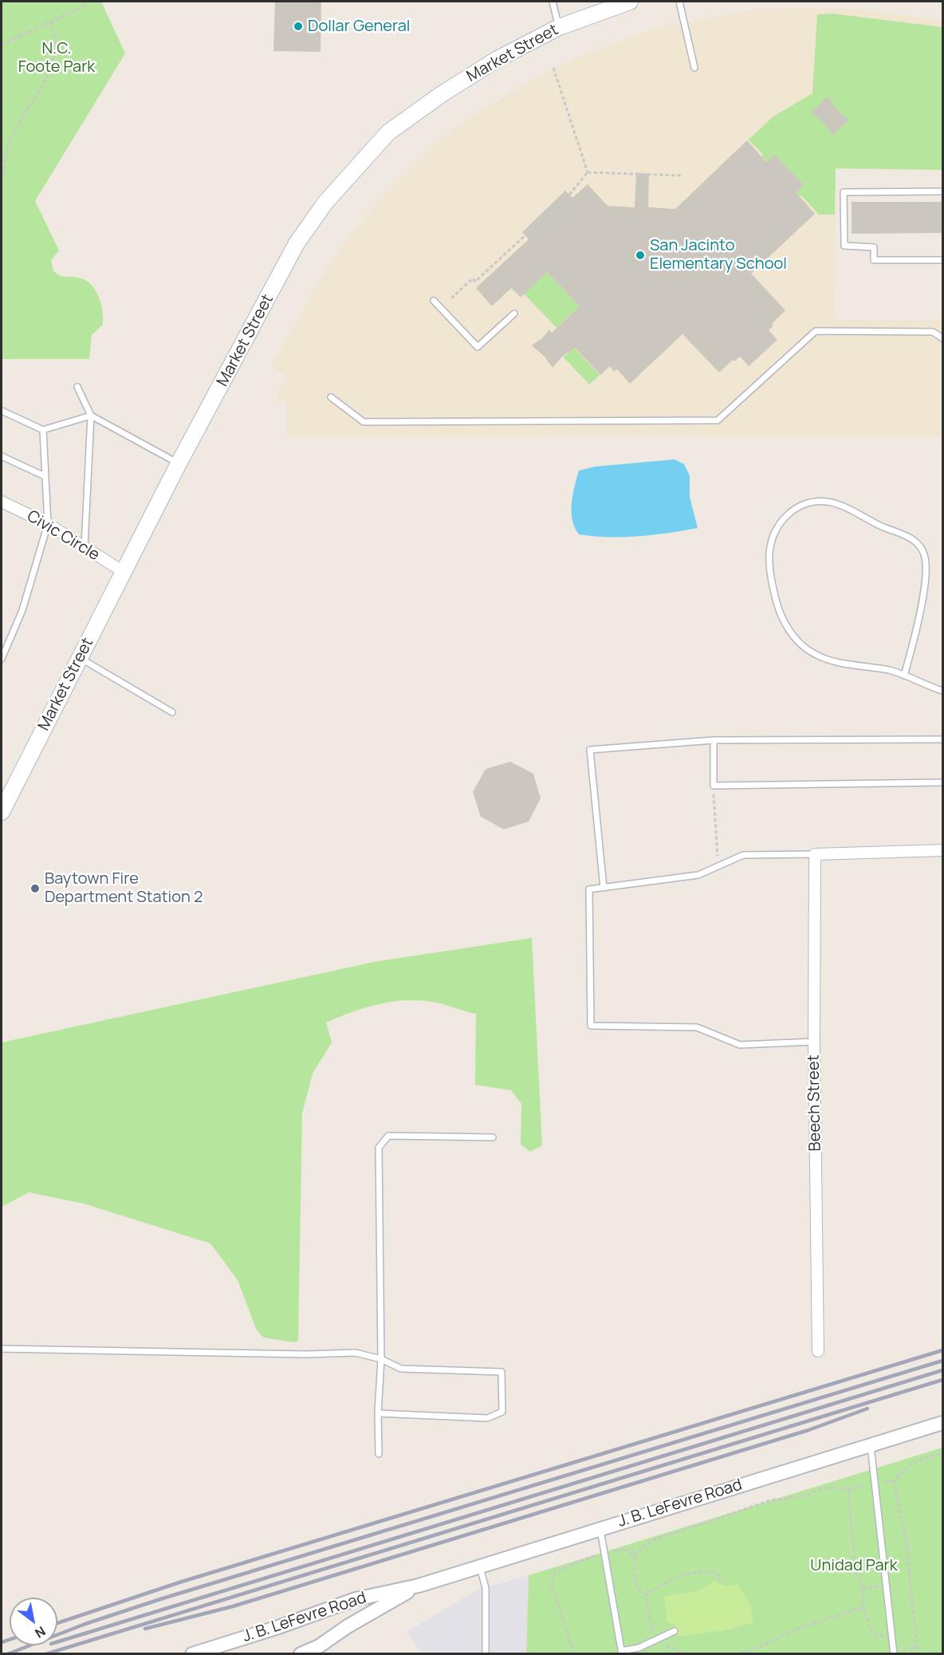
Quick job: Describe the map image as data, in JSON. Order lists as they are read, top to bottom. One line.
{"streets":{"main road":["Market Street"],"street":["Civic Circle","Beech Street","J. B. LeFevre Road"]},"crossings":[["Market Street","Civic Circle"]],"parks":["N.C. Foote Park","Unidad Park"],"places":["Dollar General","San Jacinto Elementary School","Baytown Fire Department Station 2"],"north":"bottom right"}
